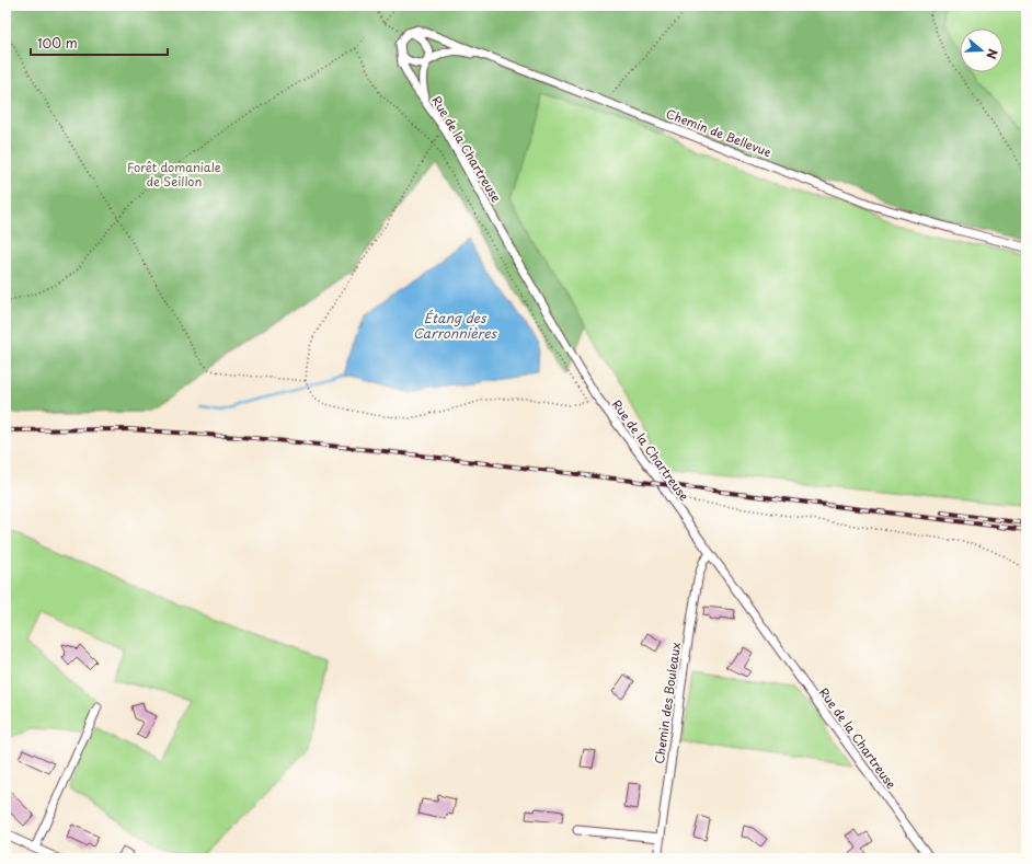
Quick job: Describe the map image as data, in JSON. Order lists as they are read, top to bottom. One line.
{"streets":{"street":["Chemin de Bellevue","Rue de la Chartreuse","Chemin des Bouleaux"]},"crossings":[["Chemin de Bellevue","Rue de la Chartreuse"],["Rue de la Chartreuse","Chemin des Bouleaux"]],"water":["Étang des Carronnières"],"parks":["Forêt domaniale de Seillon"],"scale_bar":"100 m","north":"right"}
